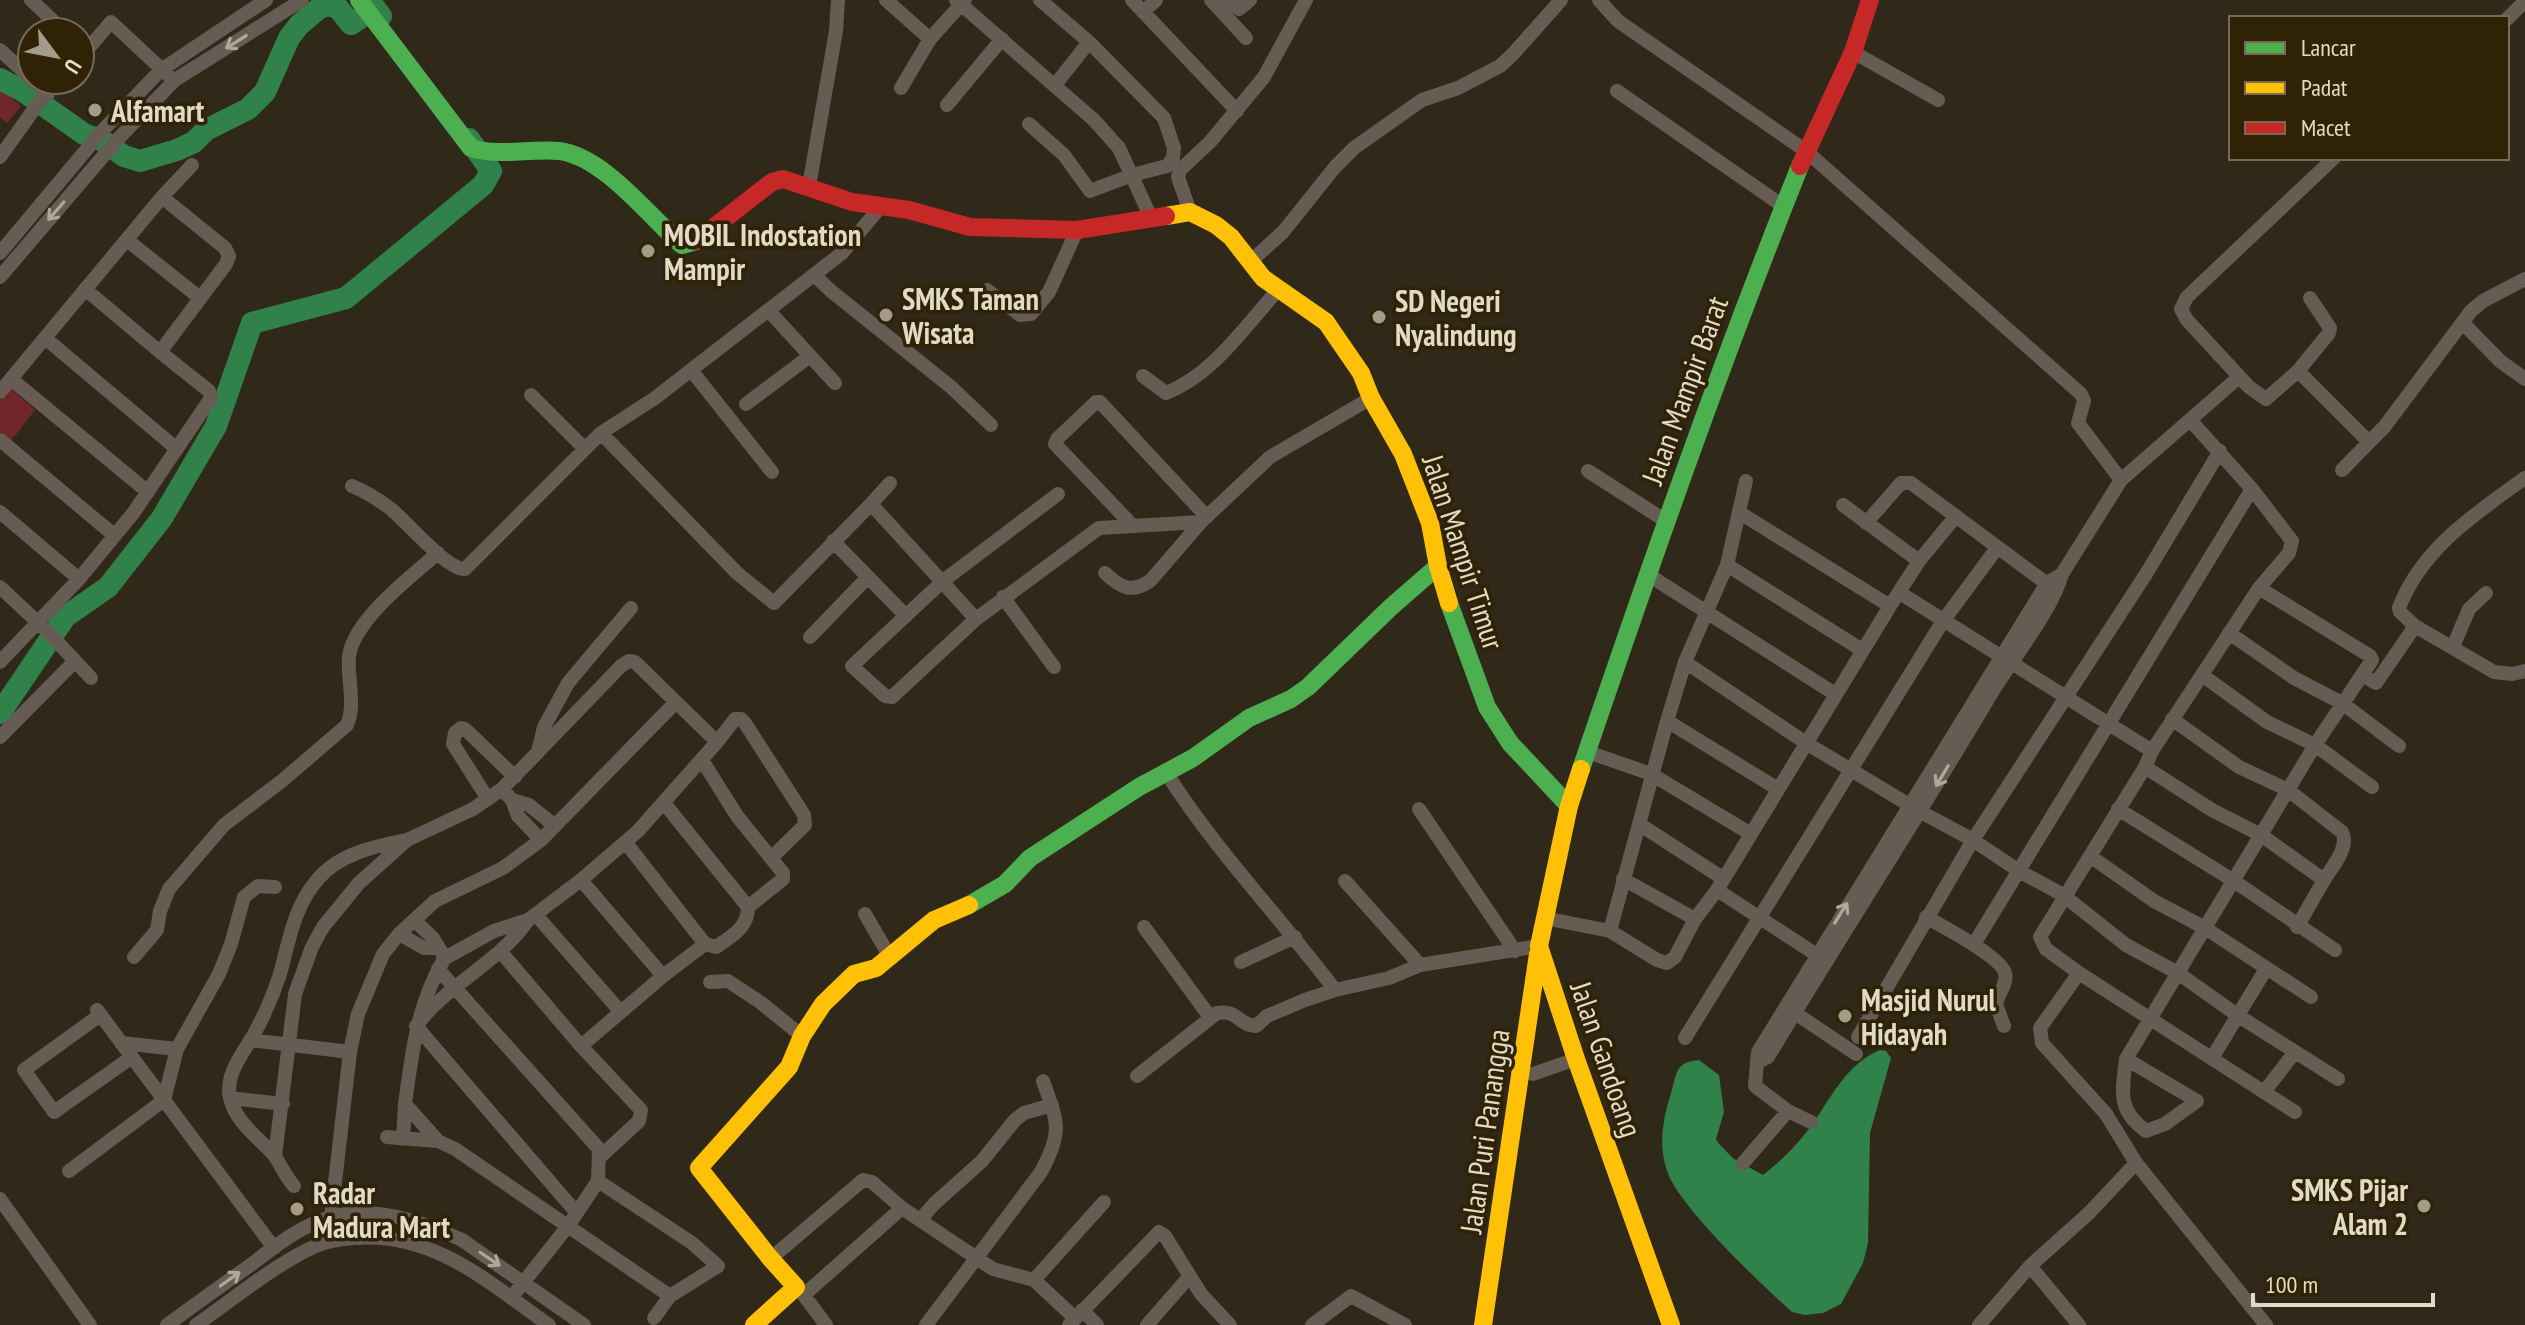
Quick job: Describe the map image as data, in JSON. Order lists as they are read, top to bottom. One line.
{"streets":{"street":["Jalan Mampir Barat","Jalan Mampir Timur","Jalan Gandoang","Jalan Puri Panangga"]},"crossings":[["Jalan Mampir Barat","Jalan Mampir Timur"],["Jalan Mampir Barat","Jalan Gandoang"],["Jalan Mampir Timur","Jalan Gandoang"],["Jalan Gandoang","Jalan Puri Panangga"]],"places":["Alfamart","MOBIL Indostation Mampir","SMKS Taman Wisata","SD Negeri Nyalindung","Masjid Nurul Hidayah","SMKS Pijar Alam 2","Radar Madura Mart"],"legend":["Lancar","Padat","Macet"],"scale_bar":"100 m","north":"bottom right"}
